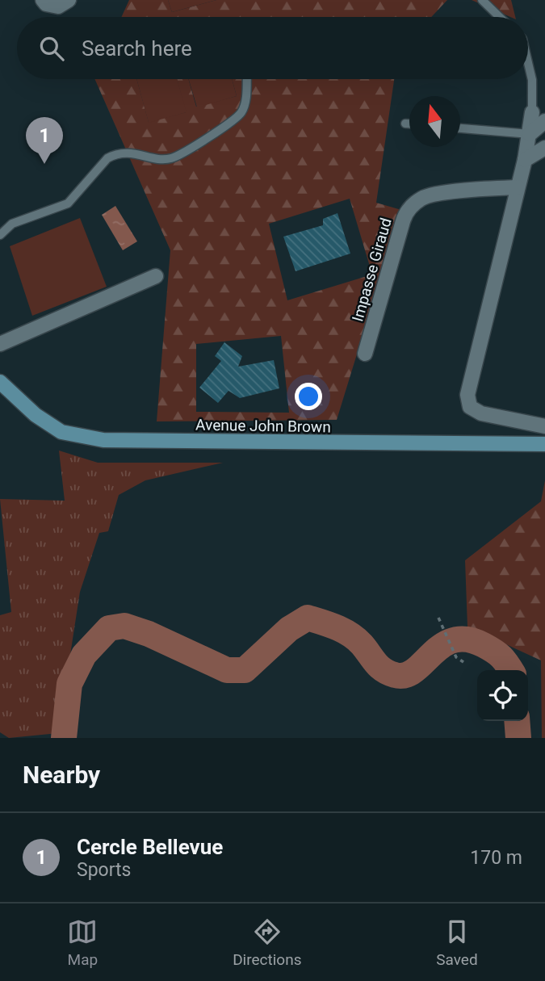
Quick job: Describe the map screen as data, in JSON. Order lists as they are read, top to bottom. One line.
{"streets":{"main road":["Avenue John Brown"],"street":["Impasse Giraud"]},"north":"top","page":{"search":"Search here","pins":"1","heading":"Nearby","list":[{"mark":"1","name":"Cercle Bellevue","note":"Sports","value":"170 m"}],"nav":["Map","Directions","Saved"]}}
